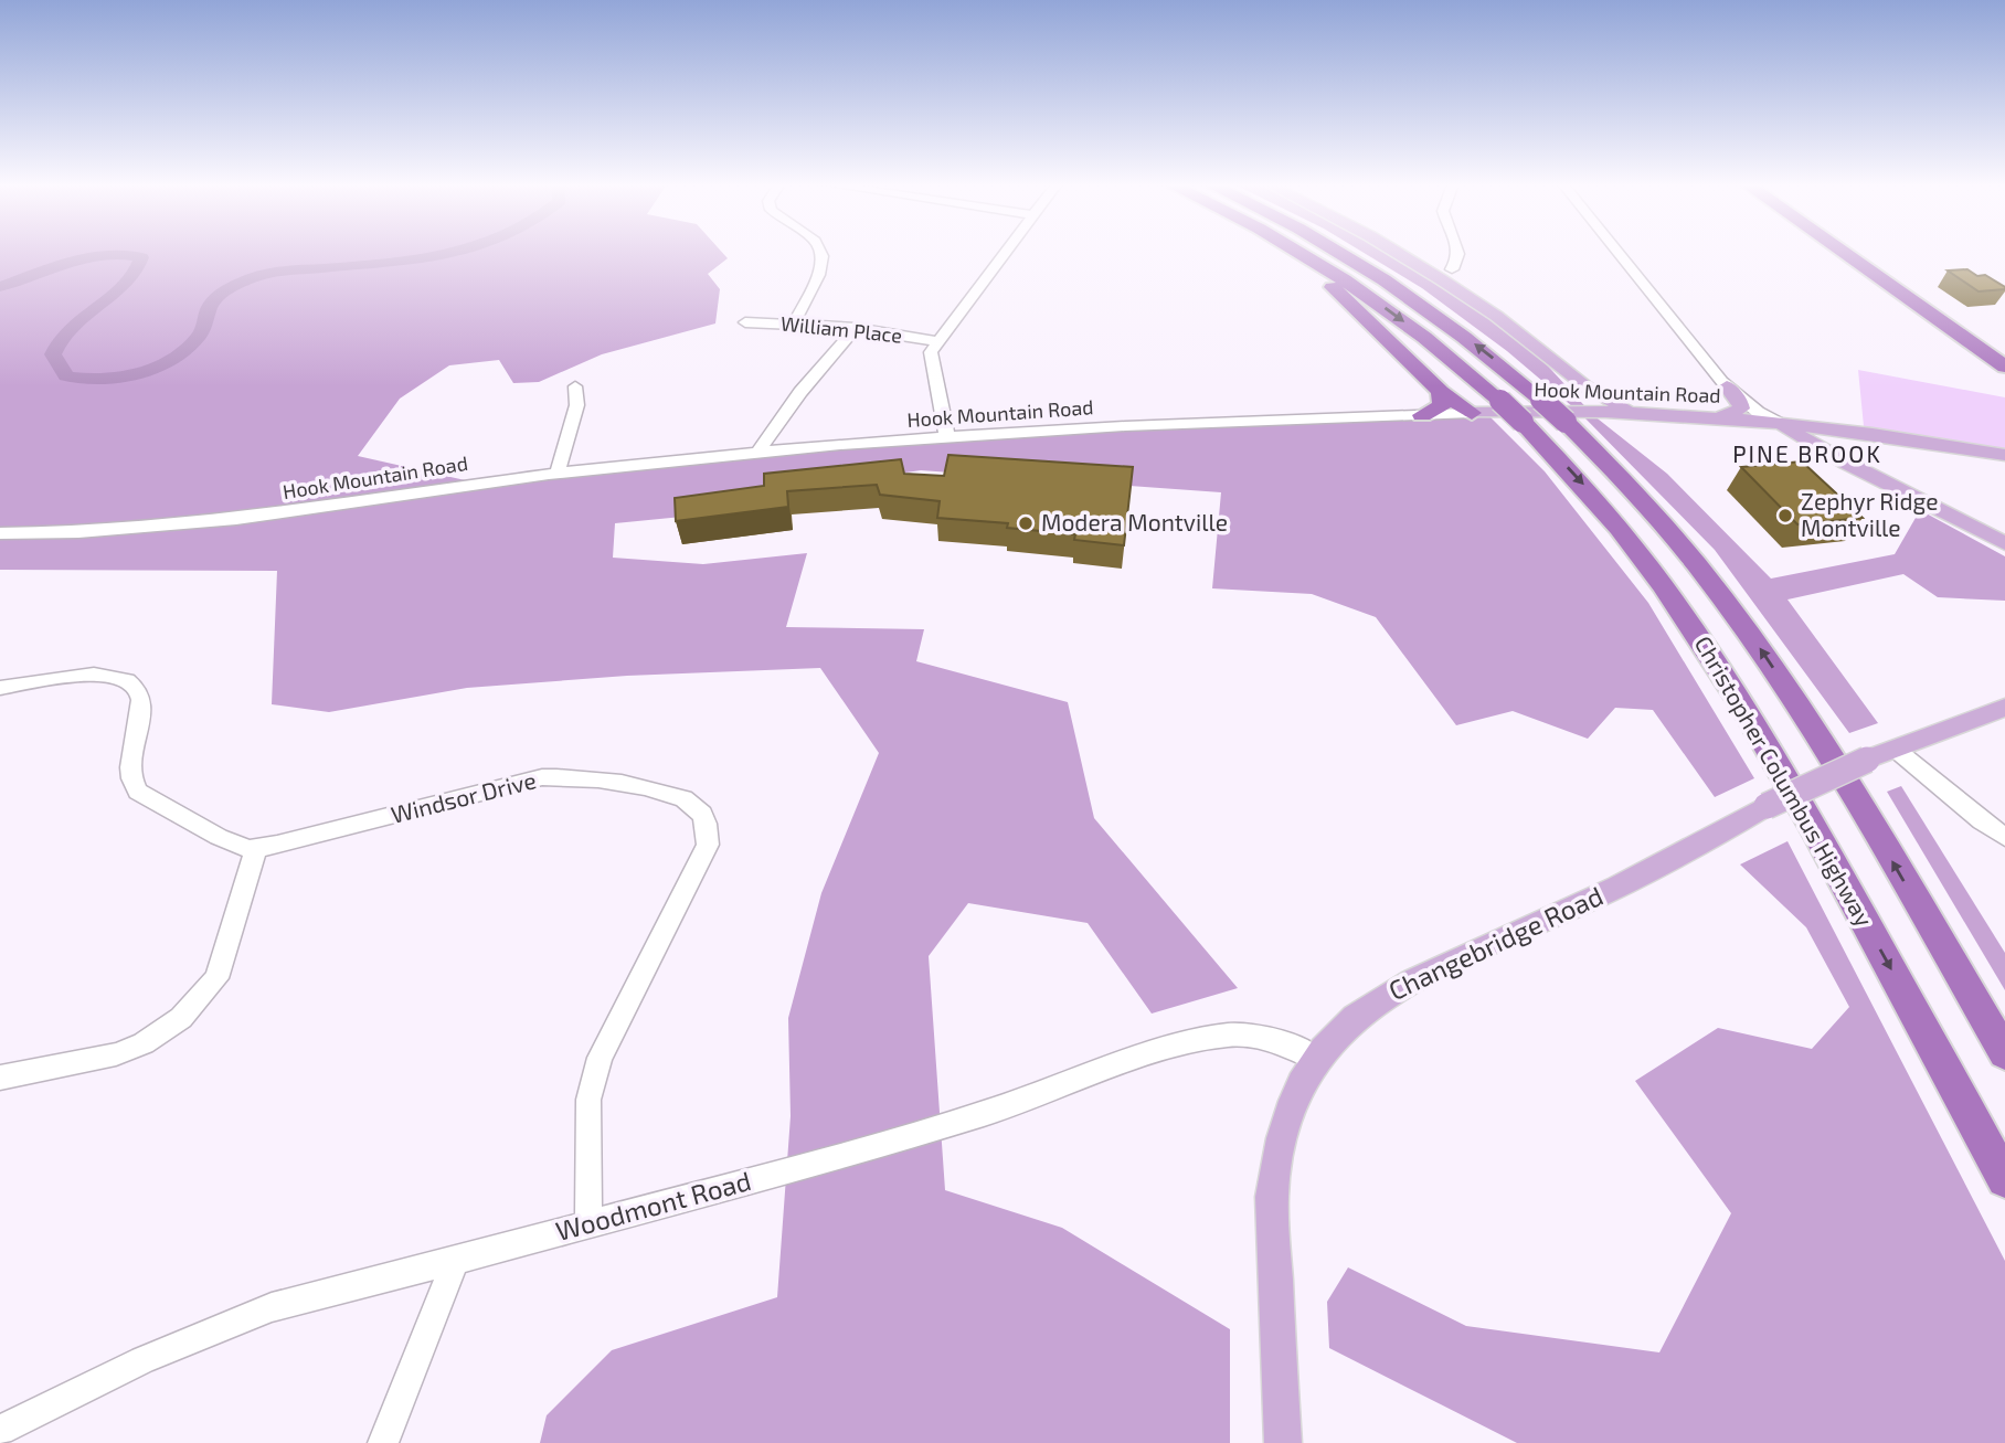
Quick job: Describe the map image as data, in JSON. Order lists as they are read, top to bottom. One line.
{"streets":{"highway":["Christopher Columbus Highway"],"main road":["Hook Mountain Road","Changebridge Road"],"street":["William Place","Windsor Drive","Woodmont Road"]},"crossings":[["Windsor Drive","Woodmont Road"],["Changebridge Road","Woodmont Road"]],"districts":["PINE BROOK"],"places":["Zephyr Ridge Montville","Modera Montville"]}
